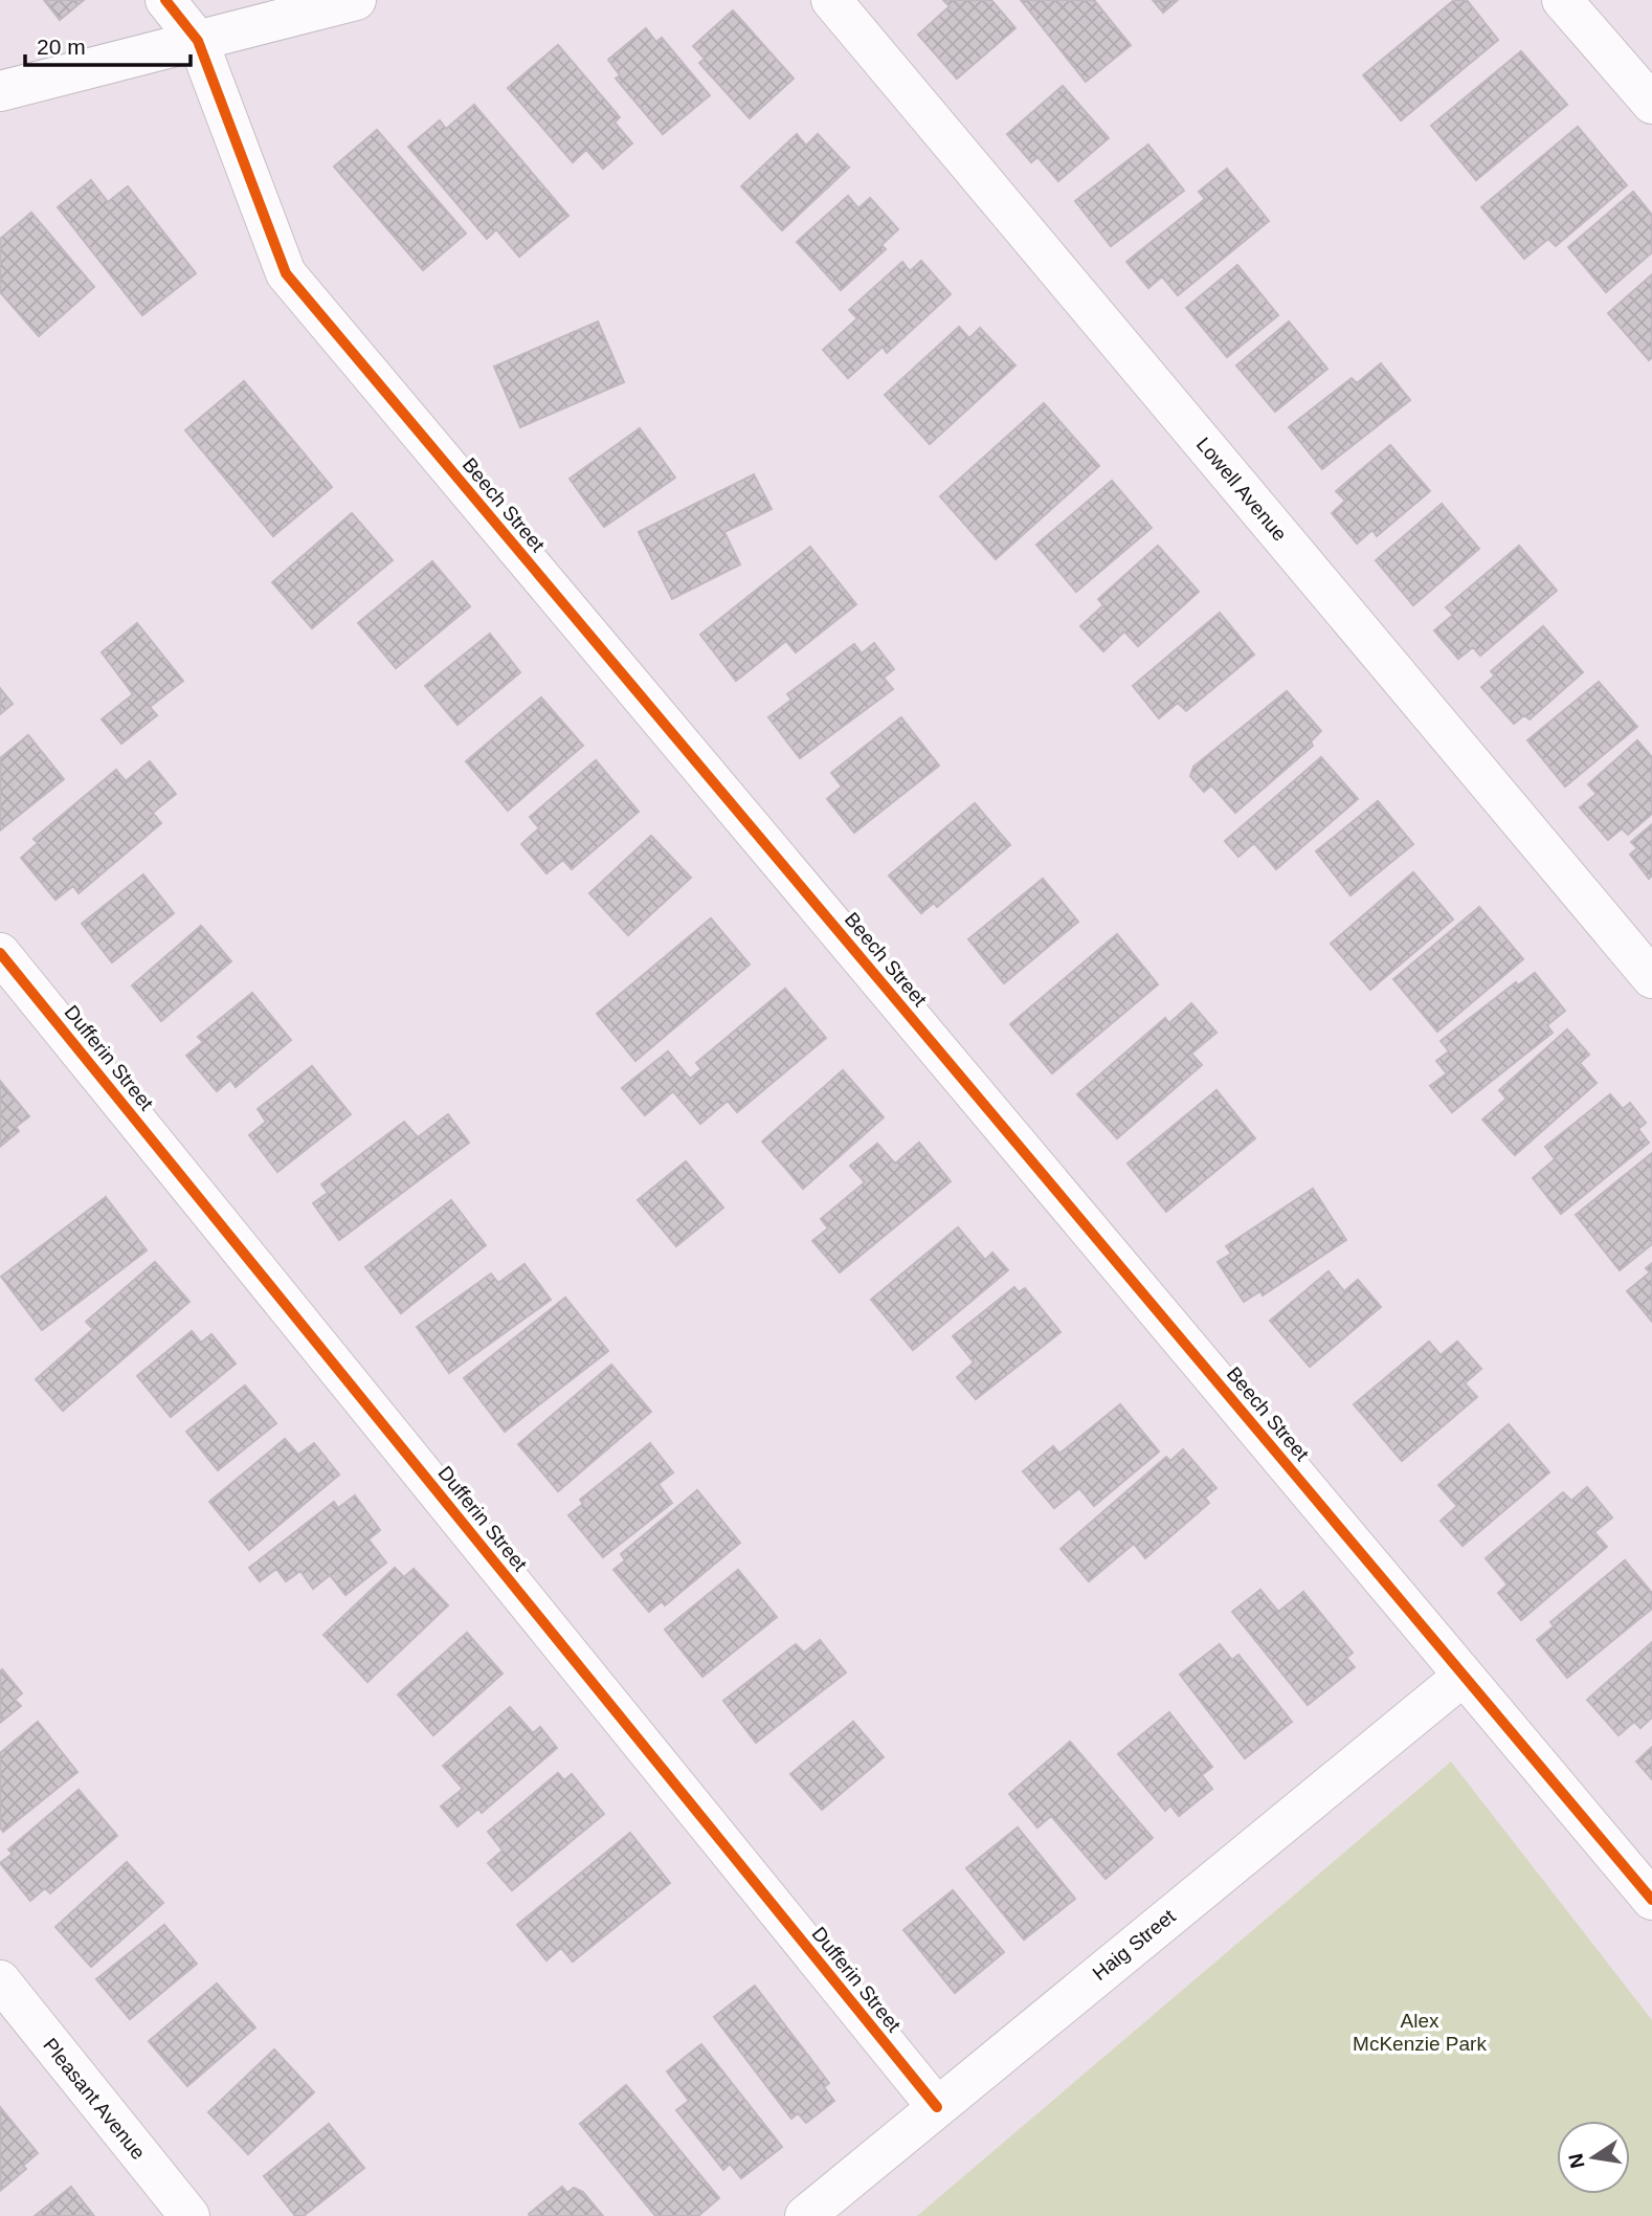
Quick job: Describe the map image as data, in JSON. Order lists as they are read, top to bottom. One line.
{"streets":{"street":["Lowell Avenue","Beech Street","Dufferin Street","Haig Street","Pleasant Avenue"]},"crossings":[["Beech Street","Haig Street"],["Dufferin Street","Haig Street"]],"parks":["Alex McKenzie Park"],"scale_bar":"20 m","north":"left"}
